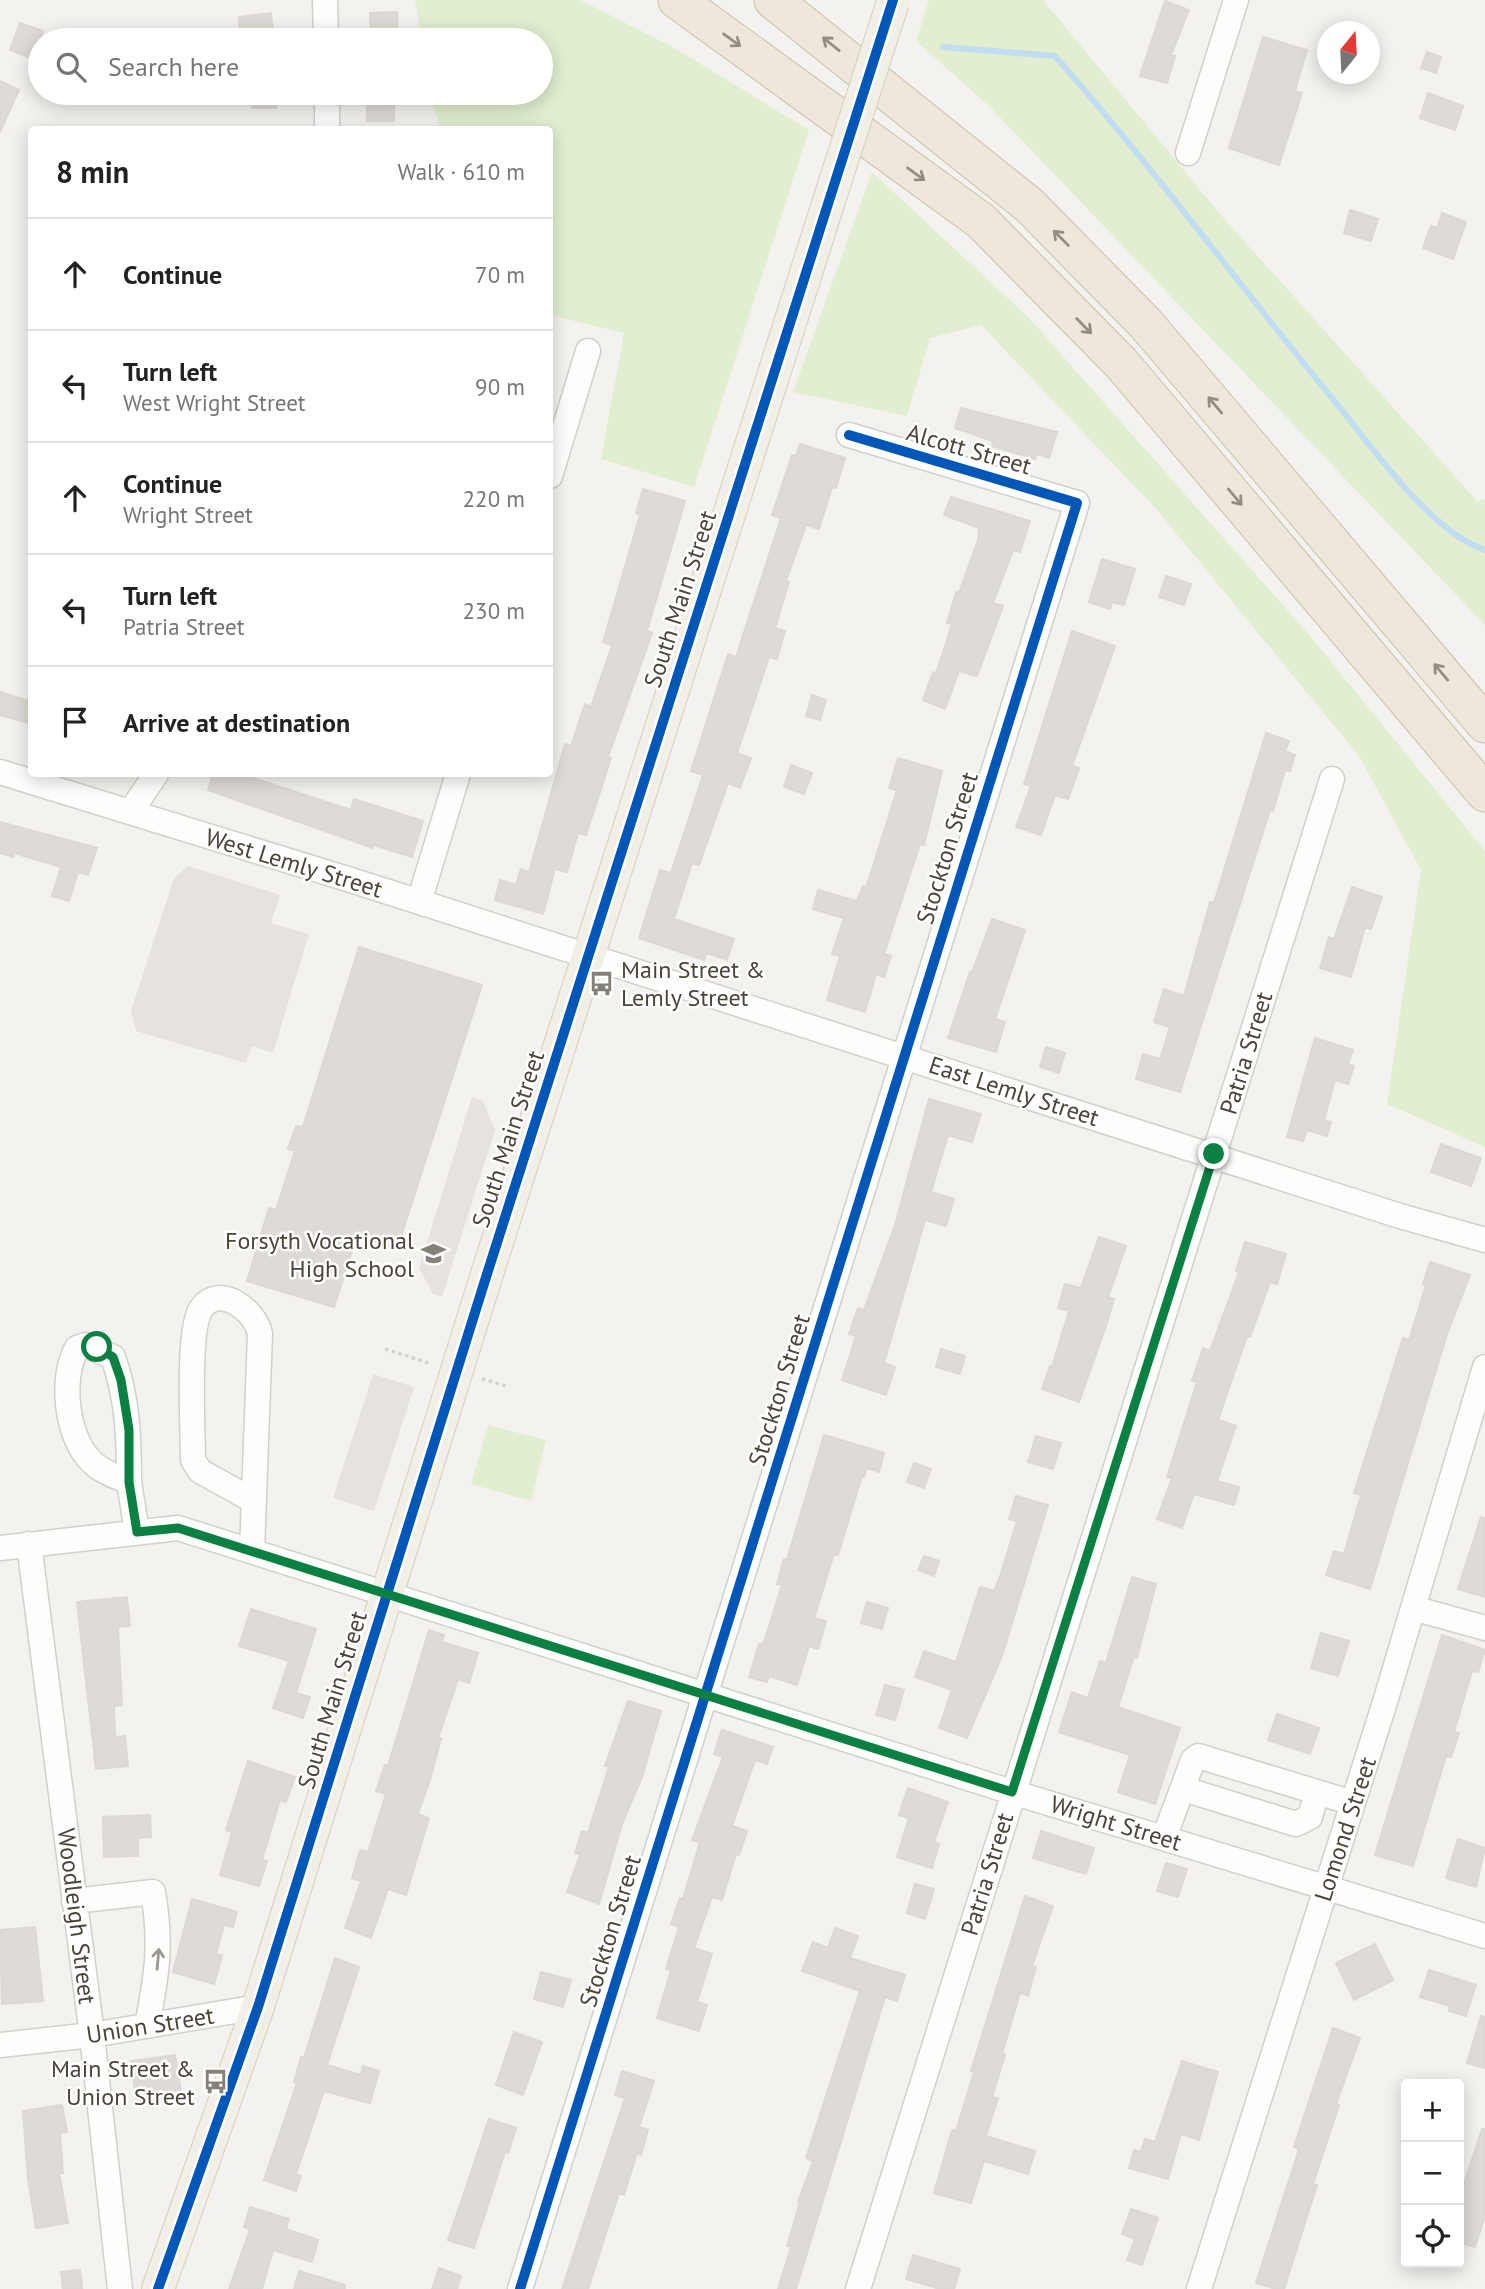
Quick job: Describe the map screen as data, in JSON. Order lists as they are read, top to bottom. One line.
{"streets":{"main road":["South Main Street"],"street":["Alcott Street","Stockton Street","West Lemly Street","Patria Street","East Lemly Street","Wright Street","Lomond Street","Woodleigh Street","Union Street"]},"crossings":[["Alcott Street","Stockton Street"],["South Main Street","West Lemly Street"],["South Main Street","East Lemly Street"],["South Main Street","Wright Street"],["South Main Street","Union Street"],["Stockton Street","East Lemly Street"],["Stockton Street","Wright Street"],["West Lemly Street","East Lemly Street"],["Patria Street","East Lemly Street"],["Patria Street","Wright Street"],["Wright Street","Lomond Street"],["Wright Street","Woodleigh Street"],["Woodleigh Street","Union Street"]],"places":{"bus stop":["Main Street & Lemly Street","Main Street & Union Street"],"school or university":["Forsyth Vocational High School"]},"north":"top","page":{"search":"Search here","heading":["8 min","Walk · 610 m"],"list":[["Continue","70 m"],["Turn left","West Wright Street","90 m"],["Continue","Wright Street","220 m"],["Turn left","Patria Street","230 m"],"Arrive at destination"],"map_buttons":["+","−"]}}
